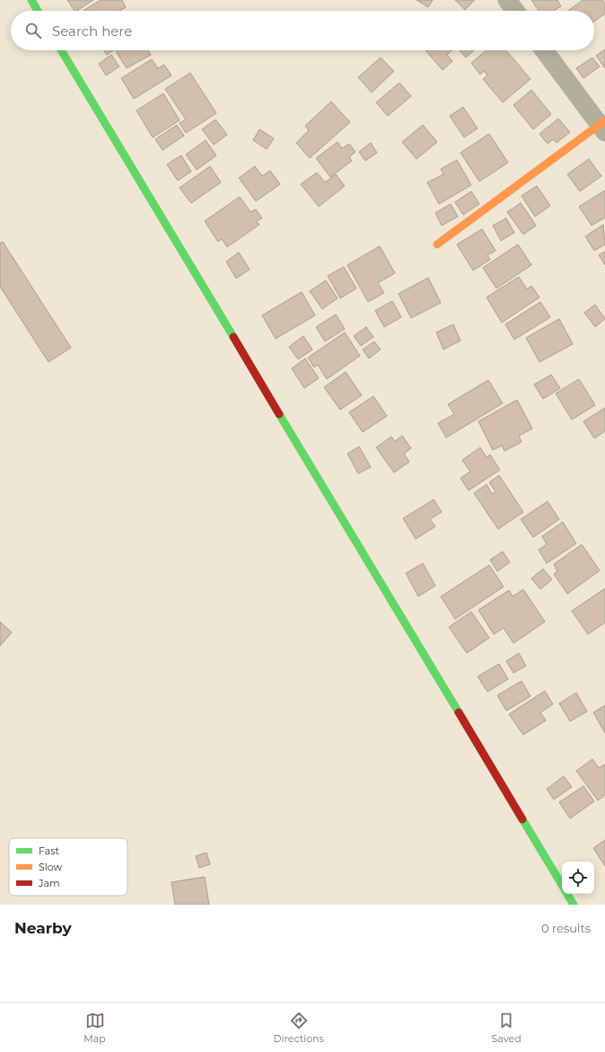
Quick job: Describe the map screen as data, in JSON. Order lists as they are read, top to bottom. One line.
{"legend":["Fast","Slow","Jam"],"page":{"search":"Search here","heading":["Nearby","0 results"],"nav":["Map","Directions","Saved"]}}
